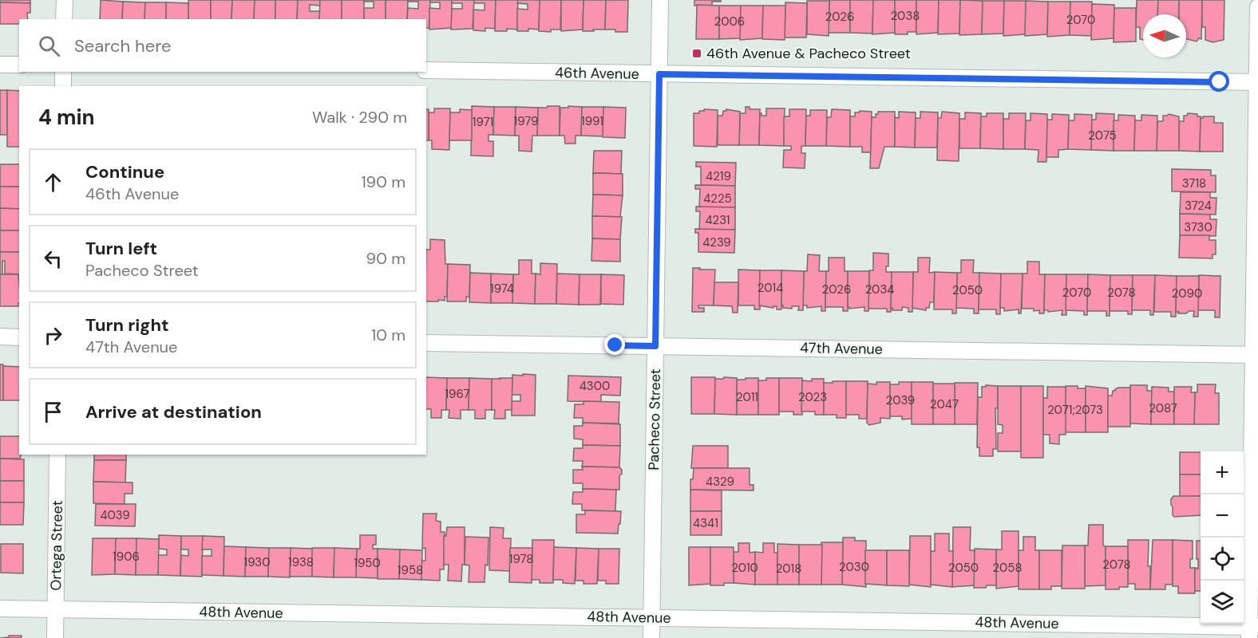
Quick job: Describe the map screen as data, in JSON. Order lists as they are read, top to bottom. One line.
{"streets":{"street":["46th Avenue","47th Avenue","Pacheco Street","Ortega Street","48th Avenue"]},"crossings":[["46th Avenue","Pacheco Street"],["47th Avenue","Pacheco Street"],["Pacheco Street","48th Avenue"],["Ortega Street","48th Avenue"]],"places":{"transit":["46th Avenue & Pacheco Street"]},"house_numbers":["2038","2026","2070","2006","1979","1991","1971","2075","4219","3718","4225","3724","4231","3730","4239","2014","1974","2026","2034","2050","2070","2078","2090","4300","1967","2011","2023","2039","2047","2087","2071;2073","4329","4039","4341","1906","1978","1930","1938","1950","2078","2030","2010","2050","2058","2018","1958"],"north":"left","page":{"search":"Search here","heading":["4 min","Walk · 290 m"],"list":[["Continue","46th Avenue","190 m"],["Turn left","Pacheco Street","90 m"],["Turn right","47th Avenue","10 m"],"Arrive at destination"],"map_buttons":["+","−"]}}
